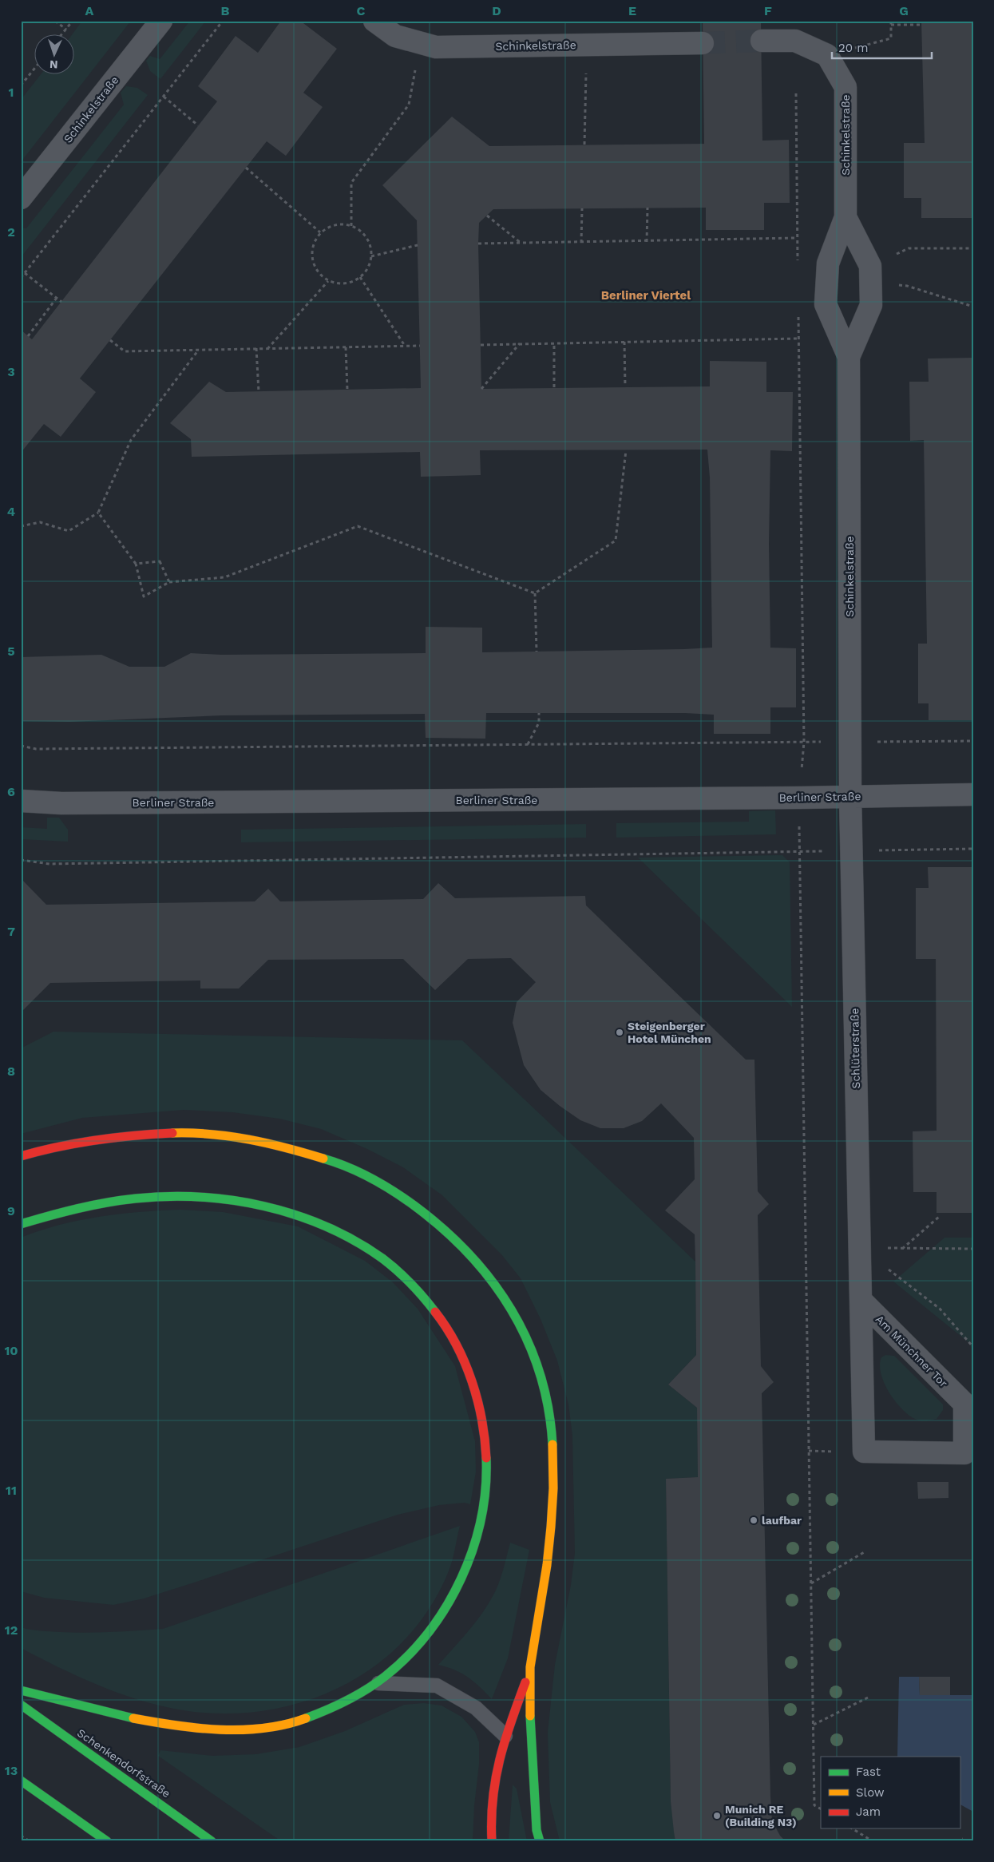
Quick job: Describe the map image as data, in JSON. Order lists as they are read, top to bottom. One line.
{"streets":{"highway":["Schenkendorfstraße"],"street":["Schinkelstraße","Berliner Straße","Schlüterstraße","Am Münchner Tor"]},"crossings":[["Schinkelstraße","Berliner Straße"],["Schinkelstraße","Schlüterstraße"],["Berliner Straße","Schlüterstraße"],["Schlüterstraße","Am Münchner Tor"]],"districts":["Berliner Viertel"],"places":["Steigenberger Hotel München","laufbar","Munich RE (Building N3)"],"legend":["Fast","Slow","Jam"],"scale_bar":"20 m","north":"bottom","grid":{"columns":["A","B","C","D","E","F","G"],"rows":["1","2","3","4","5","6","7","8","9","10","11","12","13"]}}
